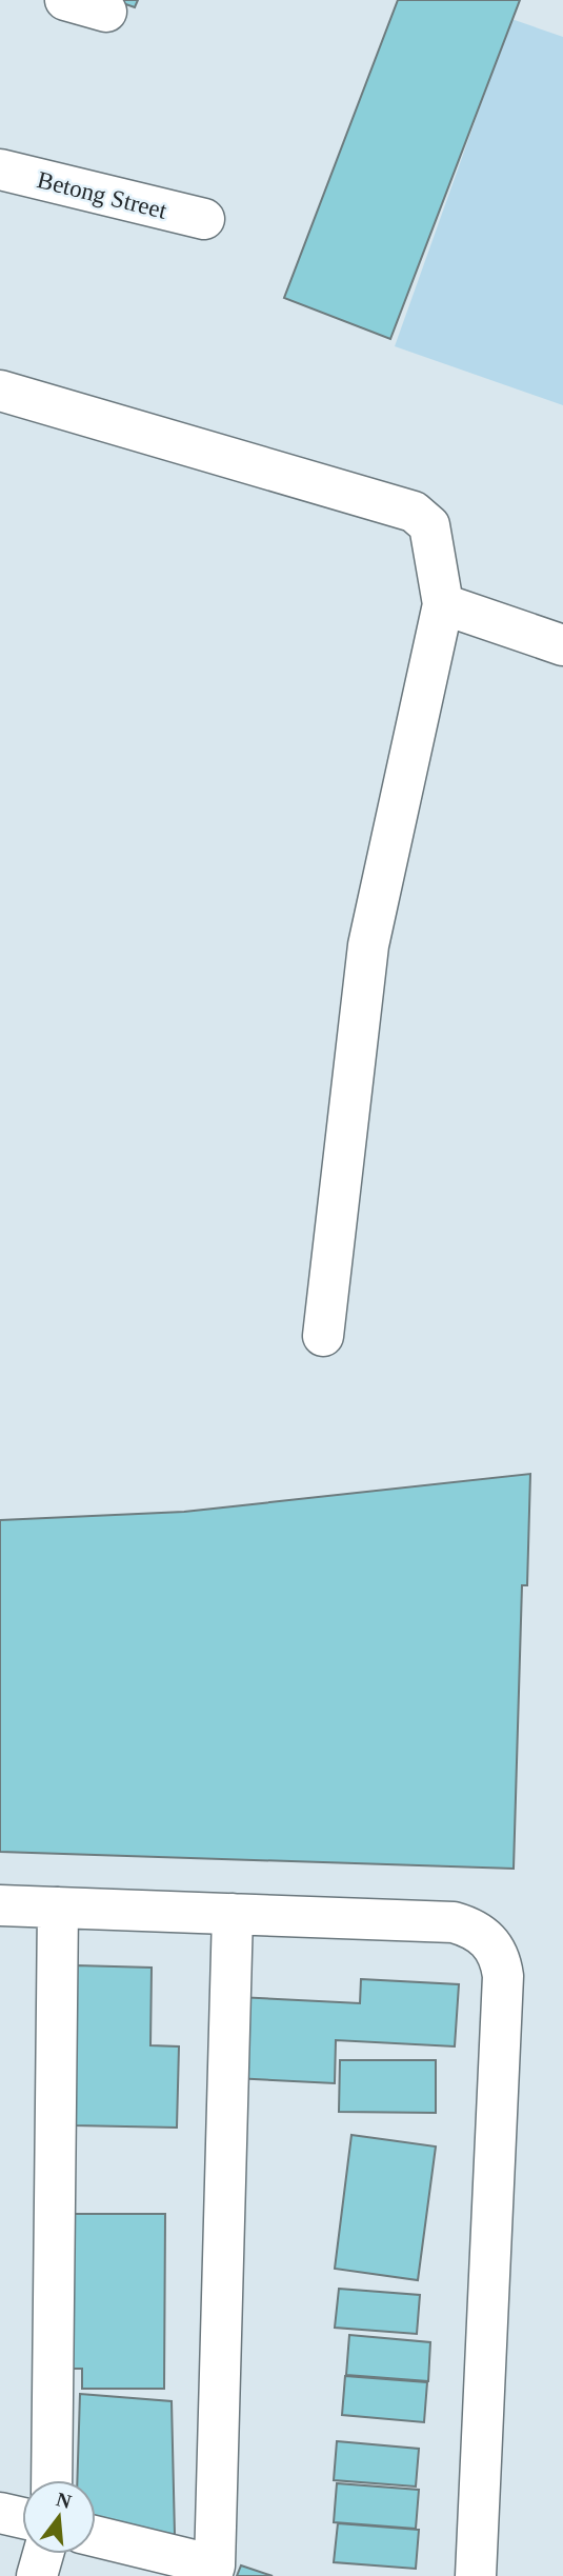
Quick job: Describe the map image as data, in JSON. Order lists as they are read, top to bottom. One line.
{"streets":{"street":["Betong Street"]},"north":"top"}
